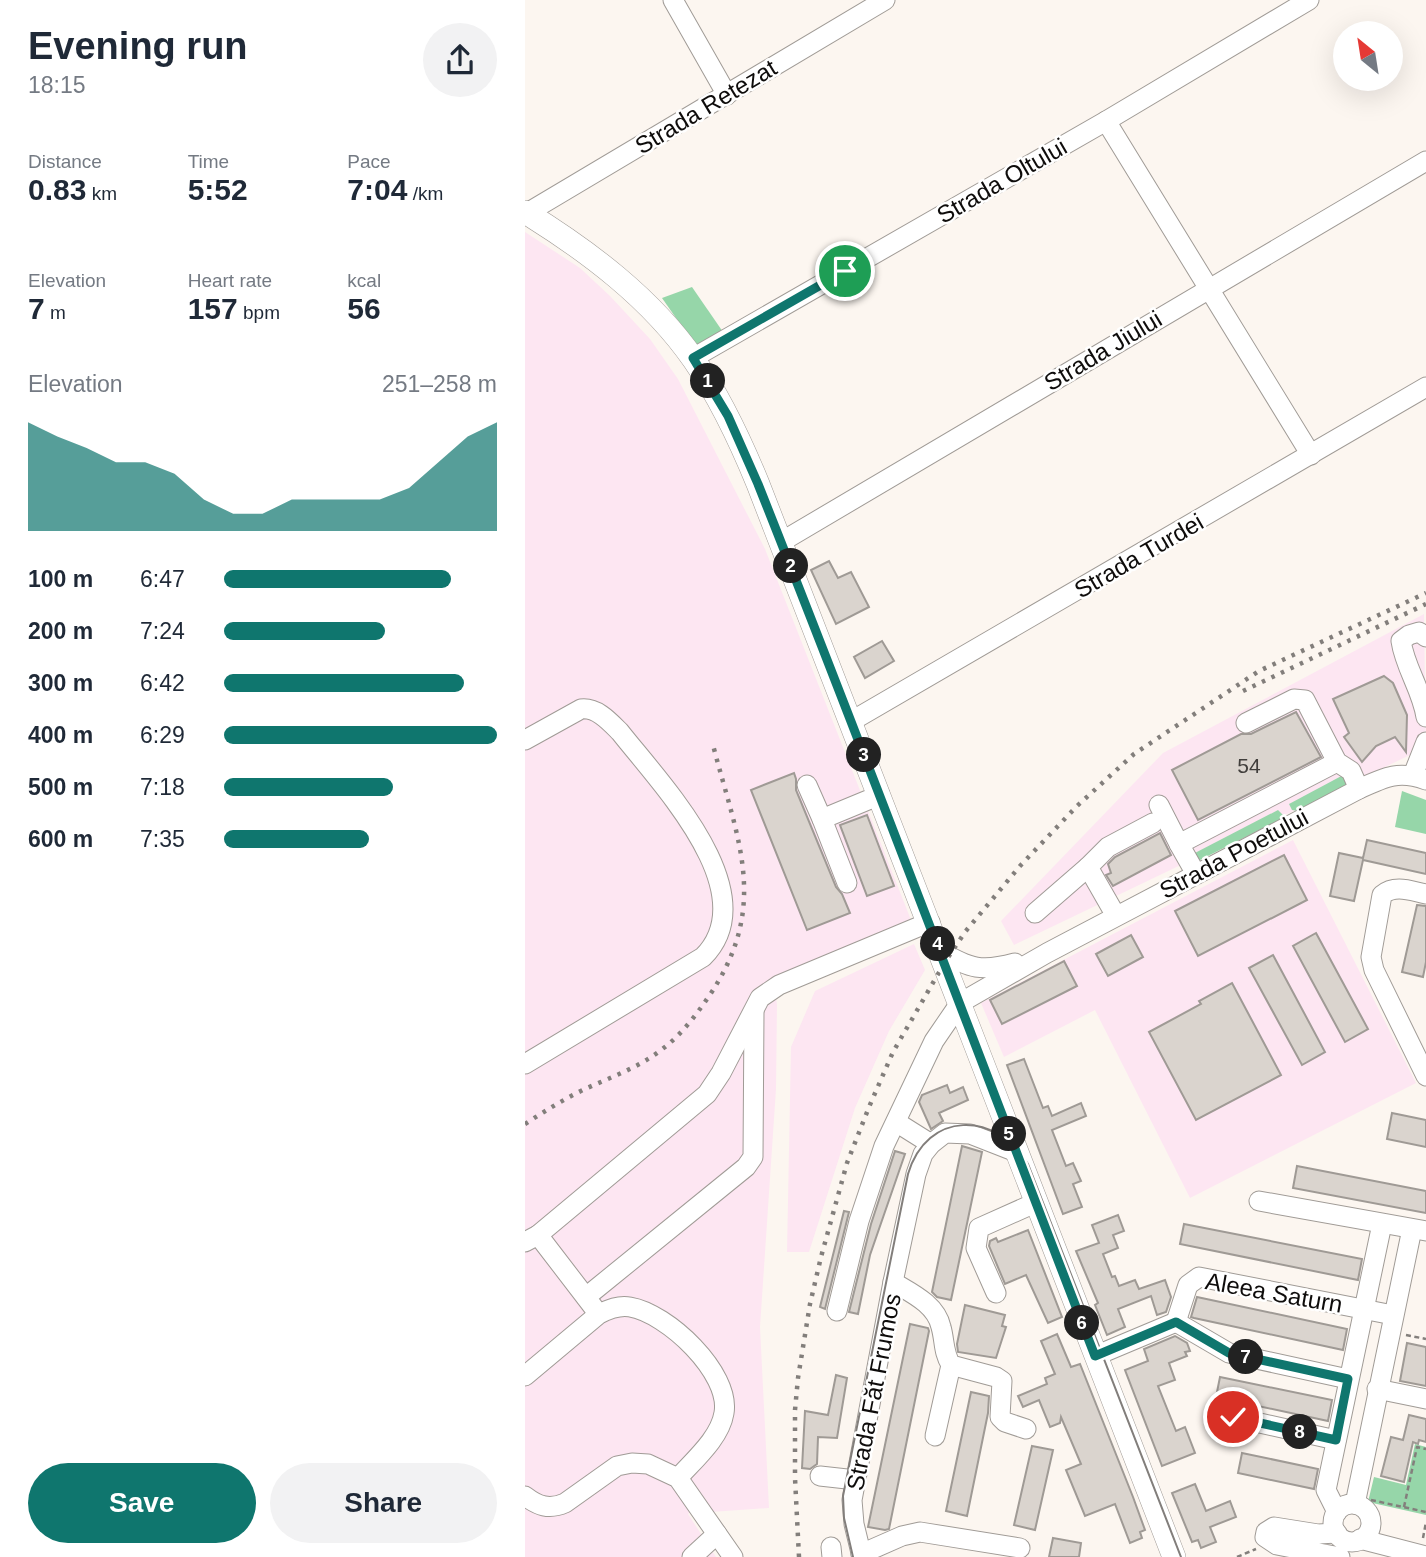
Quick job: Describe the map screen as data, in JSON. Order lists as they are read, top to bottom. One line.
{"streets":{"street":["Strada Retezat","Strada Oltului","Strada Jiului","Strada Turdei","Strada Poetului","Aleea Saturn","Strada Făt Frumos"]},"house_numbers":["54"],"north":"top left","page":{"heading":["Evening run","18:15"],"stats":[["Distance","0.83 km"],["Time","5:52"],["Pace","7:04 /km"],["Elevation","7 m"],["Heart rate","157 bpm"],["kcal","56"]],"chart":["Elevation","251–258 m"],"pins":["1","2","3","4","5","6","7","8"],"list":[{"name":"100 m","note":"6:47"},{"name":"200 m","note":"7:24"},{"name":"300 m","note":"6:42"},{"name":"400 m","note":"6:29"},{"name":"500 m","note":"7:18"},{"name":"600 m","note":"7:35"}],"buttons":["Save","Share"]}}
